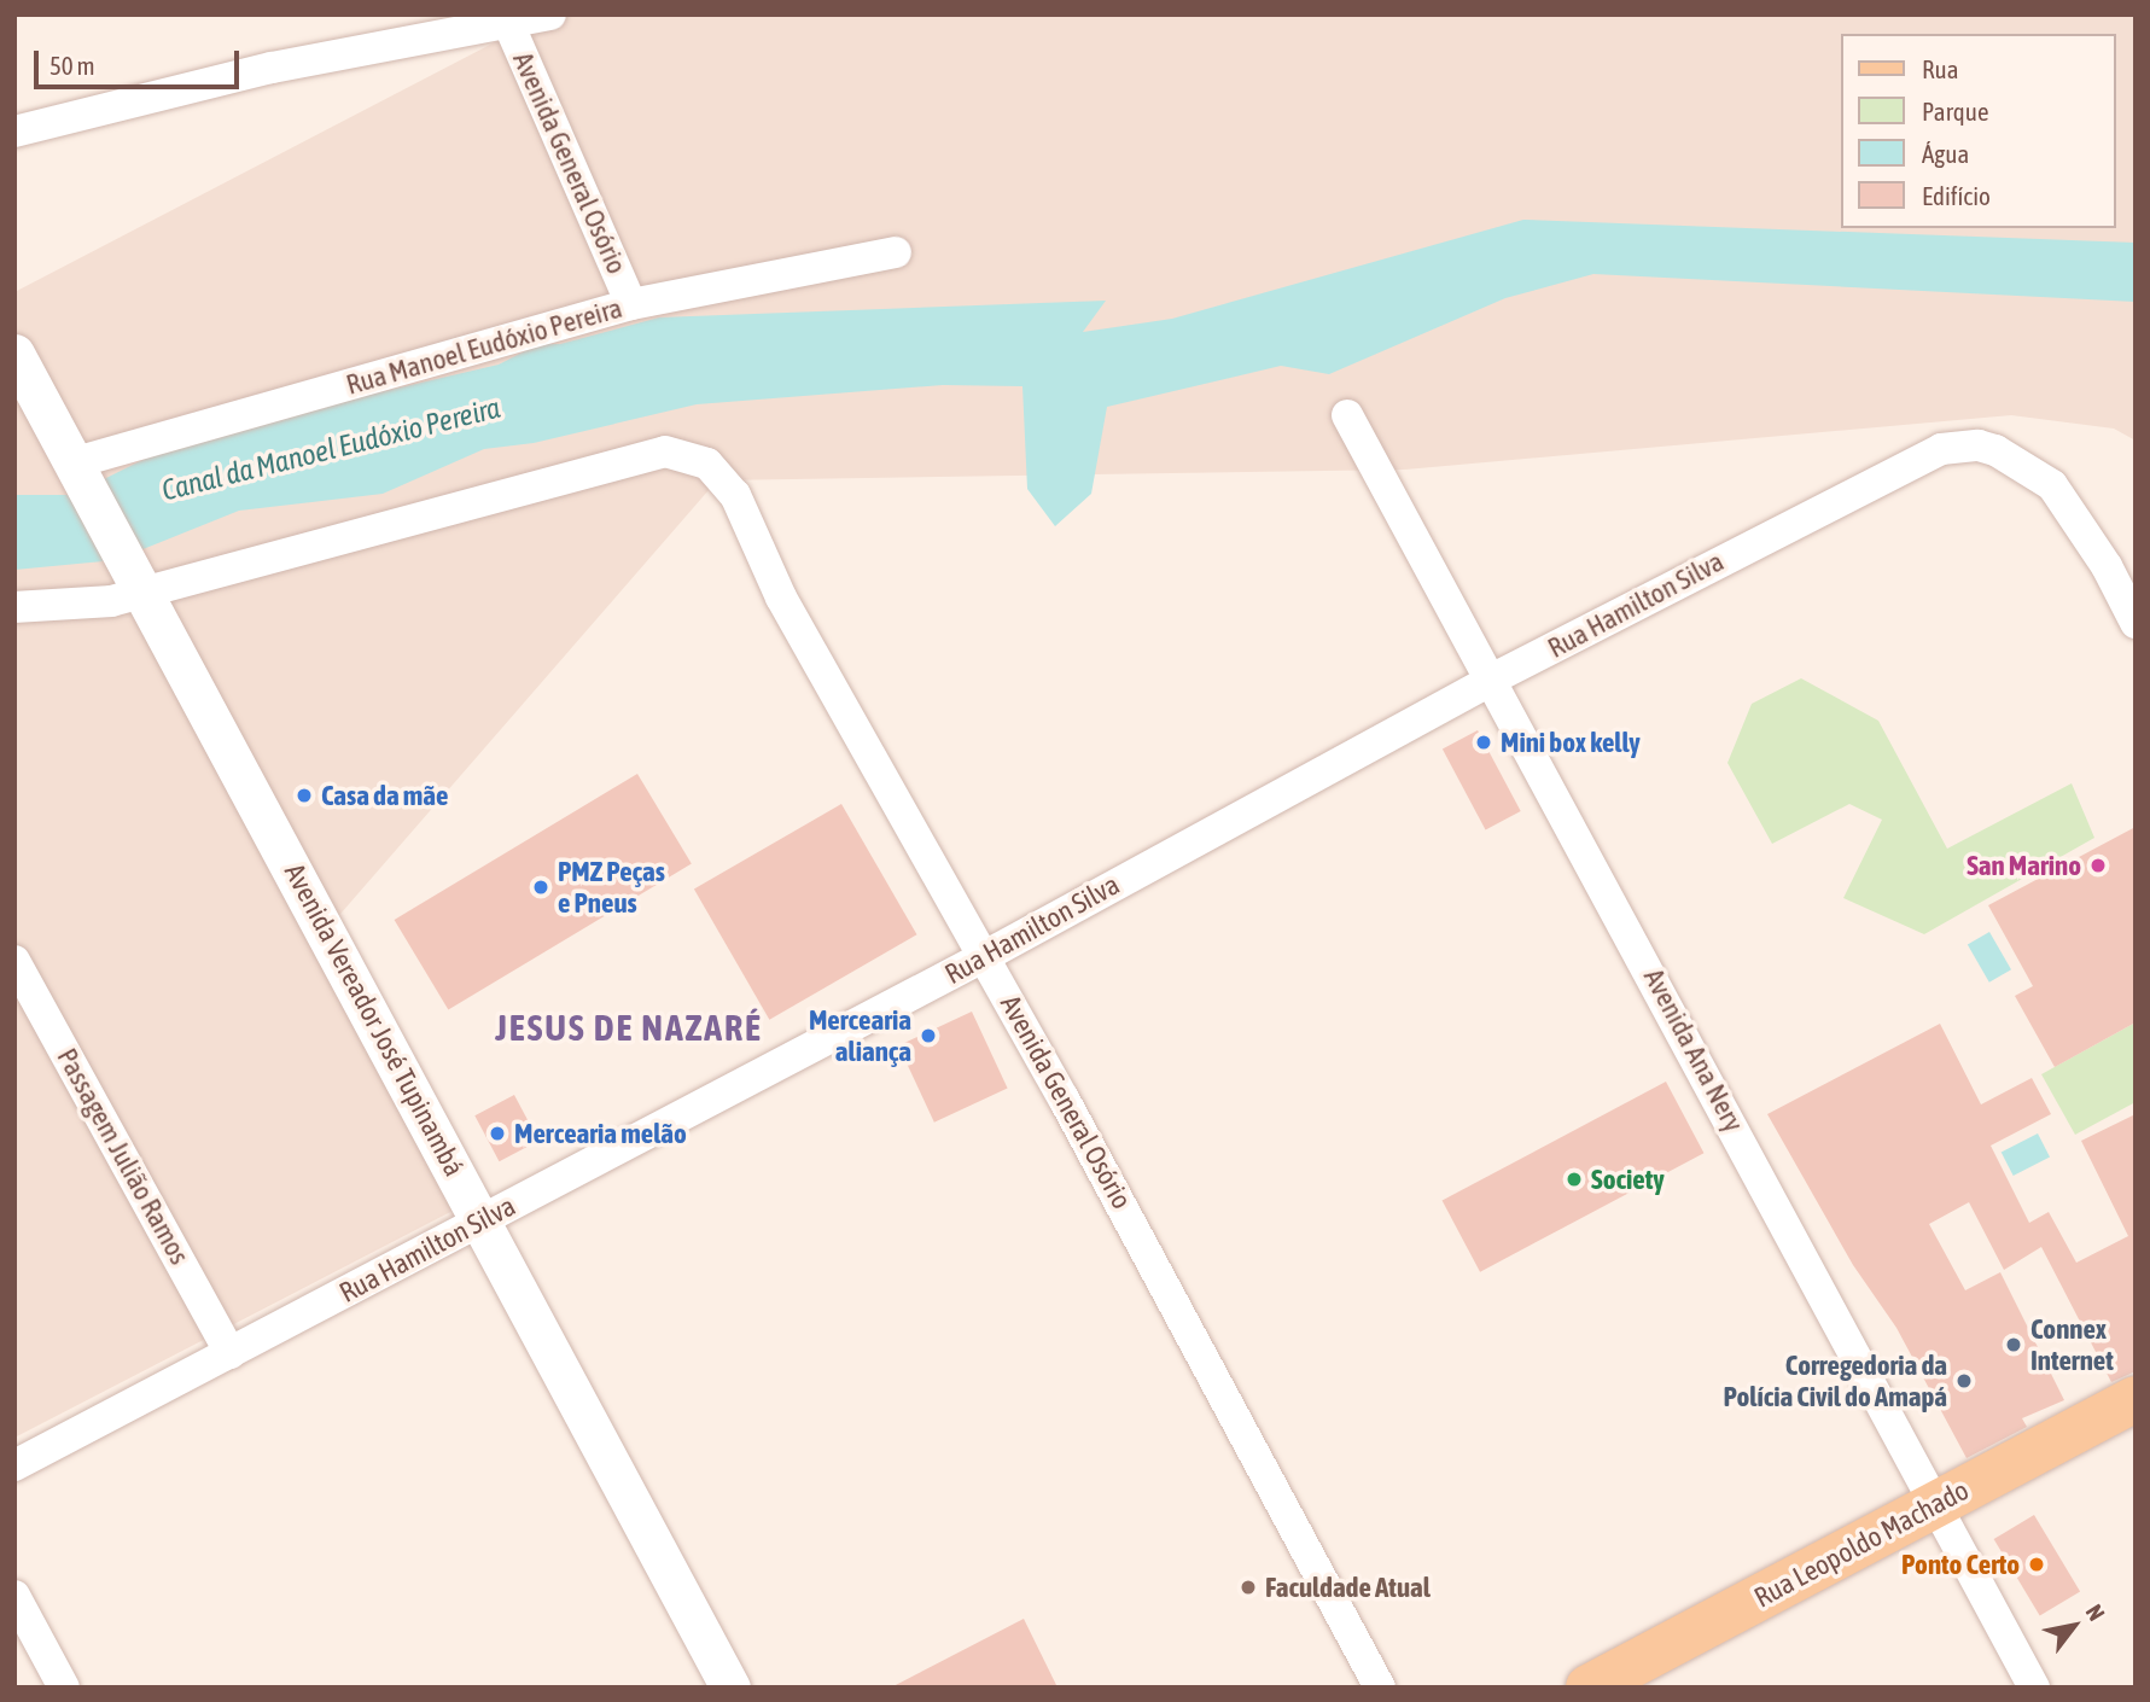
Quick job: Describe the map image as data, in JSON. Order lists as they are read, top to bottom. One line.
{"streets":{"main road":["Rua Leopoldo Machado"],"street":["Avenida General Osório","Rua Manoel Eudóxio Pereira","Rua Hamilton Silva","Avenida Vereador José Tupinambá","Avenida Ana Nery","Passagem Julião Ramos"]},"crossings":[["Avenida General Osório","Rua Manoel Eudóxio Pereira"],["Avenida General Osório","Rua Hamilton Silva"],["Avenida General Osório","Avenida Vereador José Tupinambá"],["Rua Manoel Eudóxio Pereira","Avenida Vereador José Tupinambá"],["Rua Hamilton Silva","Avenida Vereador José Tupinambá"],["Rua Hamilton Silva","Avenida Ana Nery"],["Rua Hamilton Silva","Passagem Julião Ramos"],["Avenida Ana Nery","Rua Leopoldo Machado"]],"districts":["JESUS DE NAZARÉ"],"water":["Canal da Manoel Eudóxio Pereira"],"places":["Mini box kelly","Casa da mãe","San Marino","PMZ Peças e Pneus","Mercearia aliança","Mercearia melão","Society","Connex Internet","Corregedoria da Polícia Civil do Amapá","Ponto Certo","Faculdade Atual"],"legend":["Rua","Parque","Água","Edifício"],"scale_bar":"50 m","north":"top right"}
